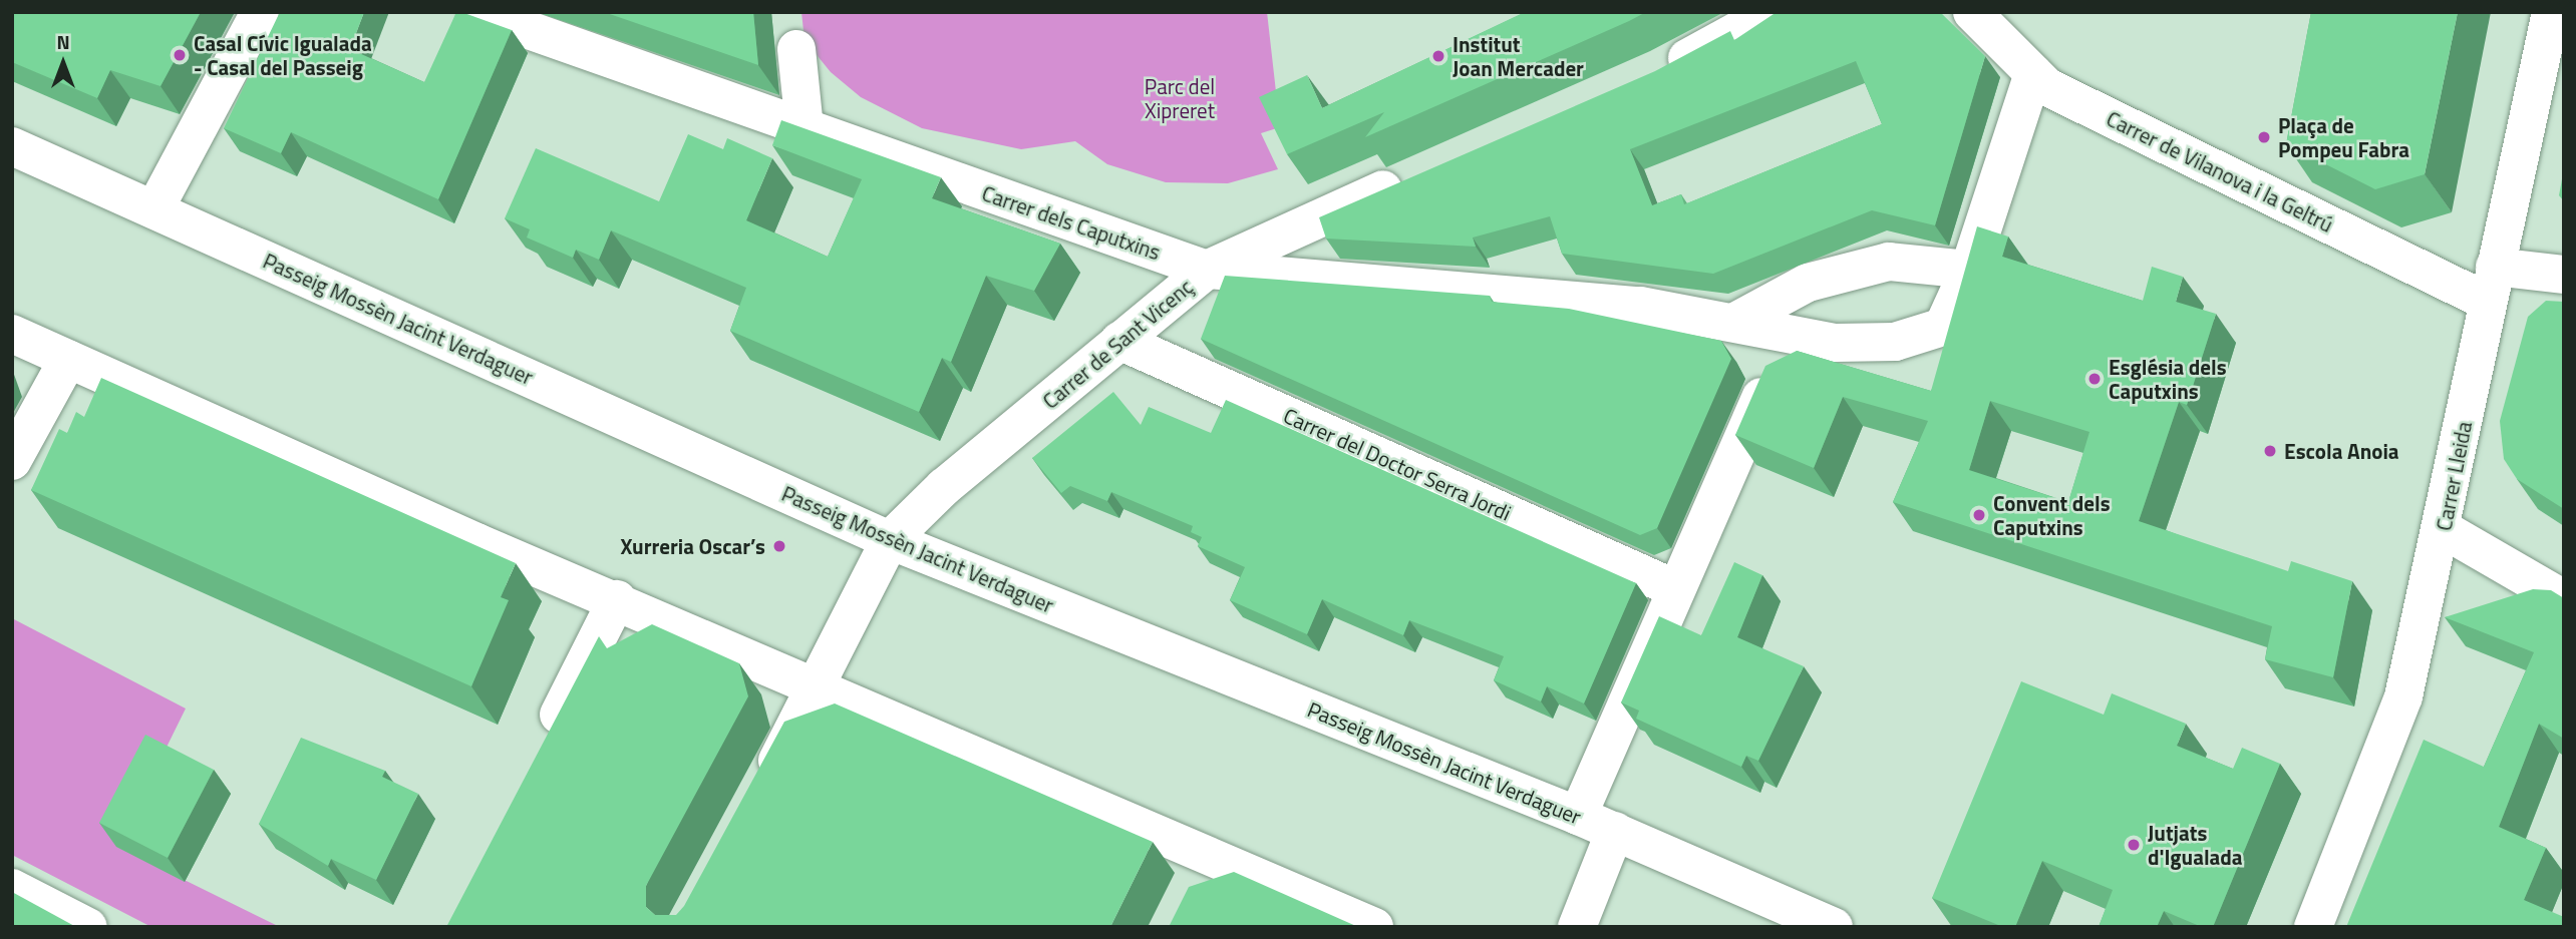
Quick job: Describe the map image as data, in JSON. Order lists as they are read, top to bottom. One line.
{"streets":{"street":["Carrer de Vilanova i la Geltrú","Carrer dels Caputxins","Passeig Mossèn Jacint Verdaguer","Carrer de Sant Vicenç","Carrer del Doctor Serra Jordi","Carrer Lleida"]},"crossings":[["Carrer de Vilanova i la Geltrú","Carrer dels Caputxins"],["Carrer de Vilanova i la Geltrú","Carrer Lleida"],["Carrer dels Caputxins","Carrer de Sant Vicenç"],["Passeig Mossèn Jacint Verdaguer","Carrer de Sant Vicenç"],["Carrer de Sant Vicenç","Carrer del Doctor Serra Jordi"]],"parks":["Parc del Xipreret"],"places":["Casal Cívic Igualada - Casal del Passeig","Institut Joan Mercader","Plaça de Pompeu Fabra","Església dels Caputxins","Escola Anoia","Convent dels Caputxins","Xurreria Oscar’s","Jutjats d'Igualada"],"north":"top"}
